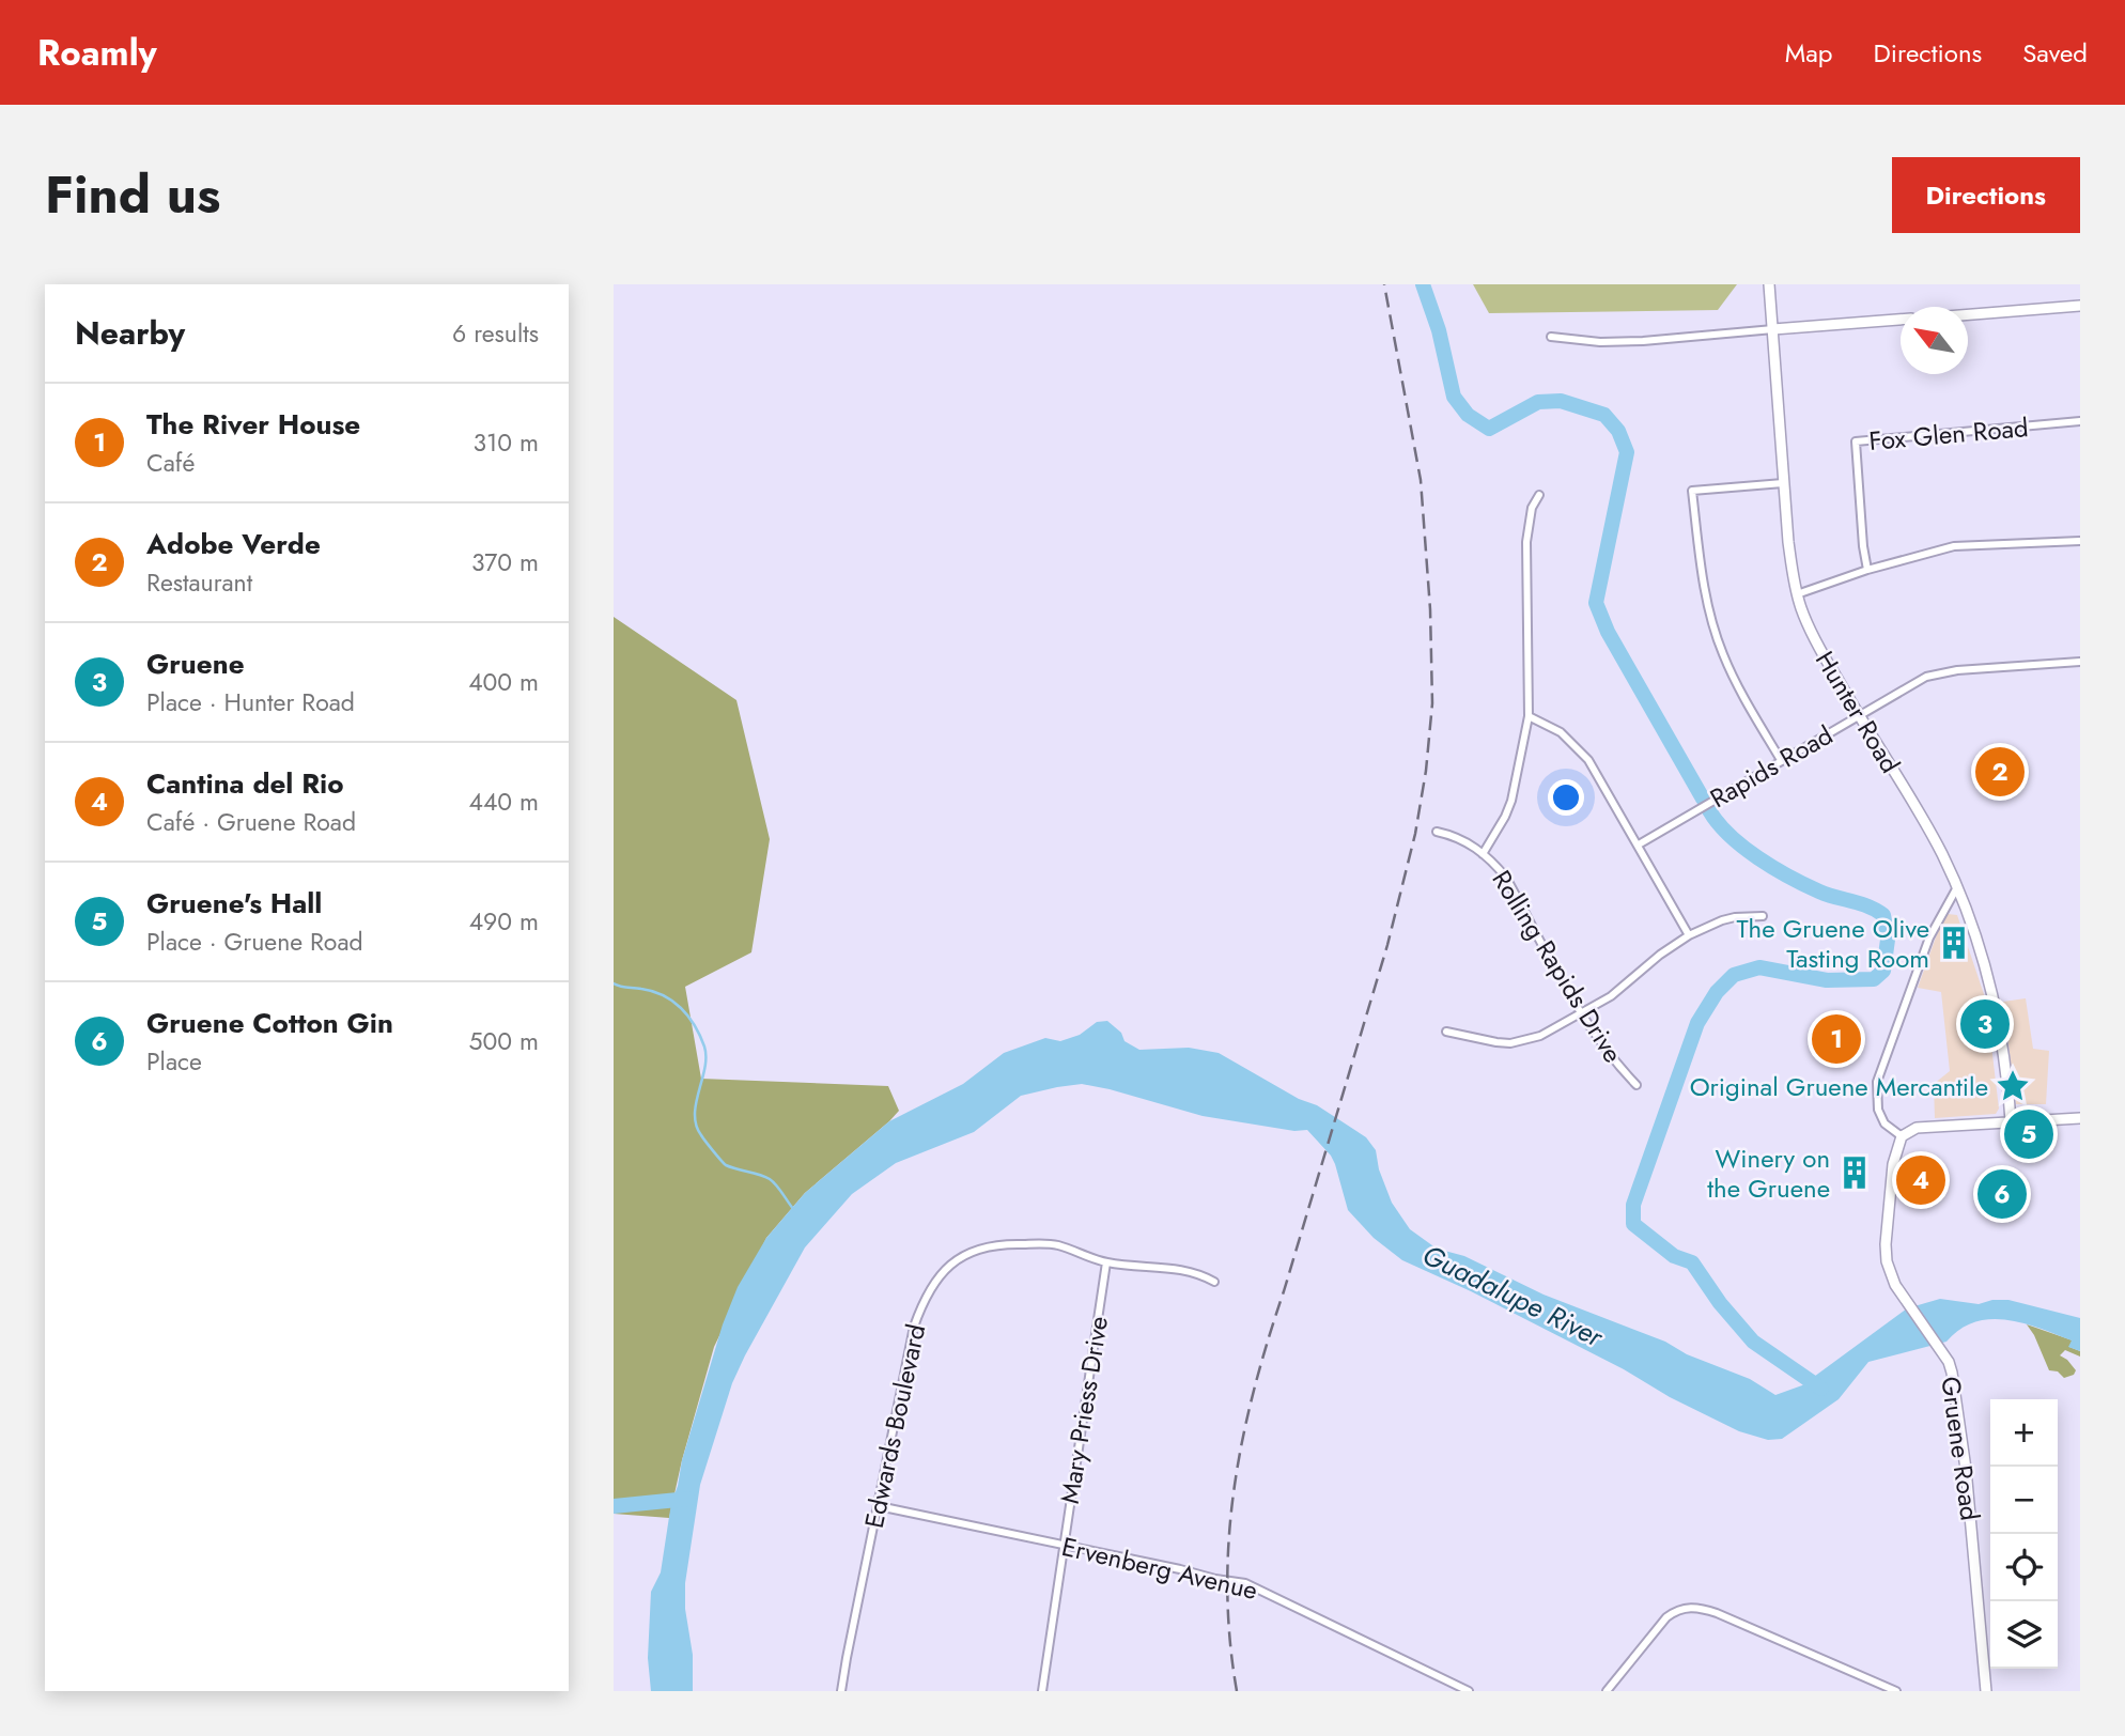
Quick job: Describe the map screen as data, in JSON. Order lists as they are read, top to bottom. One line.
{"streets":{"street":["Fox Glen Road","Hunter Road","Rapids Road","Rolling Rapids Drive","Mary Priess Drive","Edwards Boulevard","Gruene Road","Ervenberg Avenue"]},"crossings":[["Hunter Road","Rapids Road"],["Mary Priess Drive","Edwards Boulevard"],["Mary Priess Drive","Ervenberg Avenue"],["Edwards Boulevard","Ervenberg Avenue"]],"water":["Guadalupe River"],"places":{"building":["The Gruene Olive Tasting Room","Winery on the Gruene"],"place":["Original Gruene Mercantile"]},"north":"top left","page":{"header":"Roamly","nav":["Map","Directions","Saved"],"title":"Find us","buttons":"Directions","heading":["Nearby","6 results"],"list":[{"mark":"1","name":"The River House","note":"Café","value":"310 m"},{"mark":"2","name":"Adobe Verde","note":"Restaurant","value":"370 m"},{"mark":"3","name":"Gruene","note":"Place · Hunter Road","value":"400 m"},{"mark":"4","name":"Cantina del Rio","note":"Café · Gruene Road","value":"440 m"},{"mark":"5","name":"Gruene's Hall","note":"Place · Gruene Road","value":"490 m"},{"mark":"6","name":"Gruene Cotton Gin","note":"Place","value":"500 m"}],"pins":["2","3","1","5","4","6"],"map_buttons":["+","−"]}}
